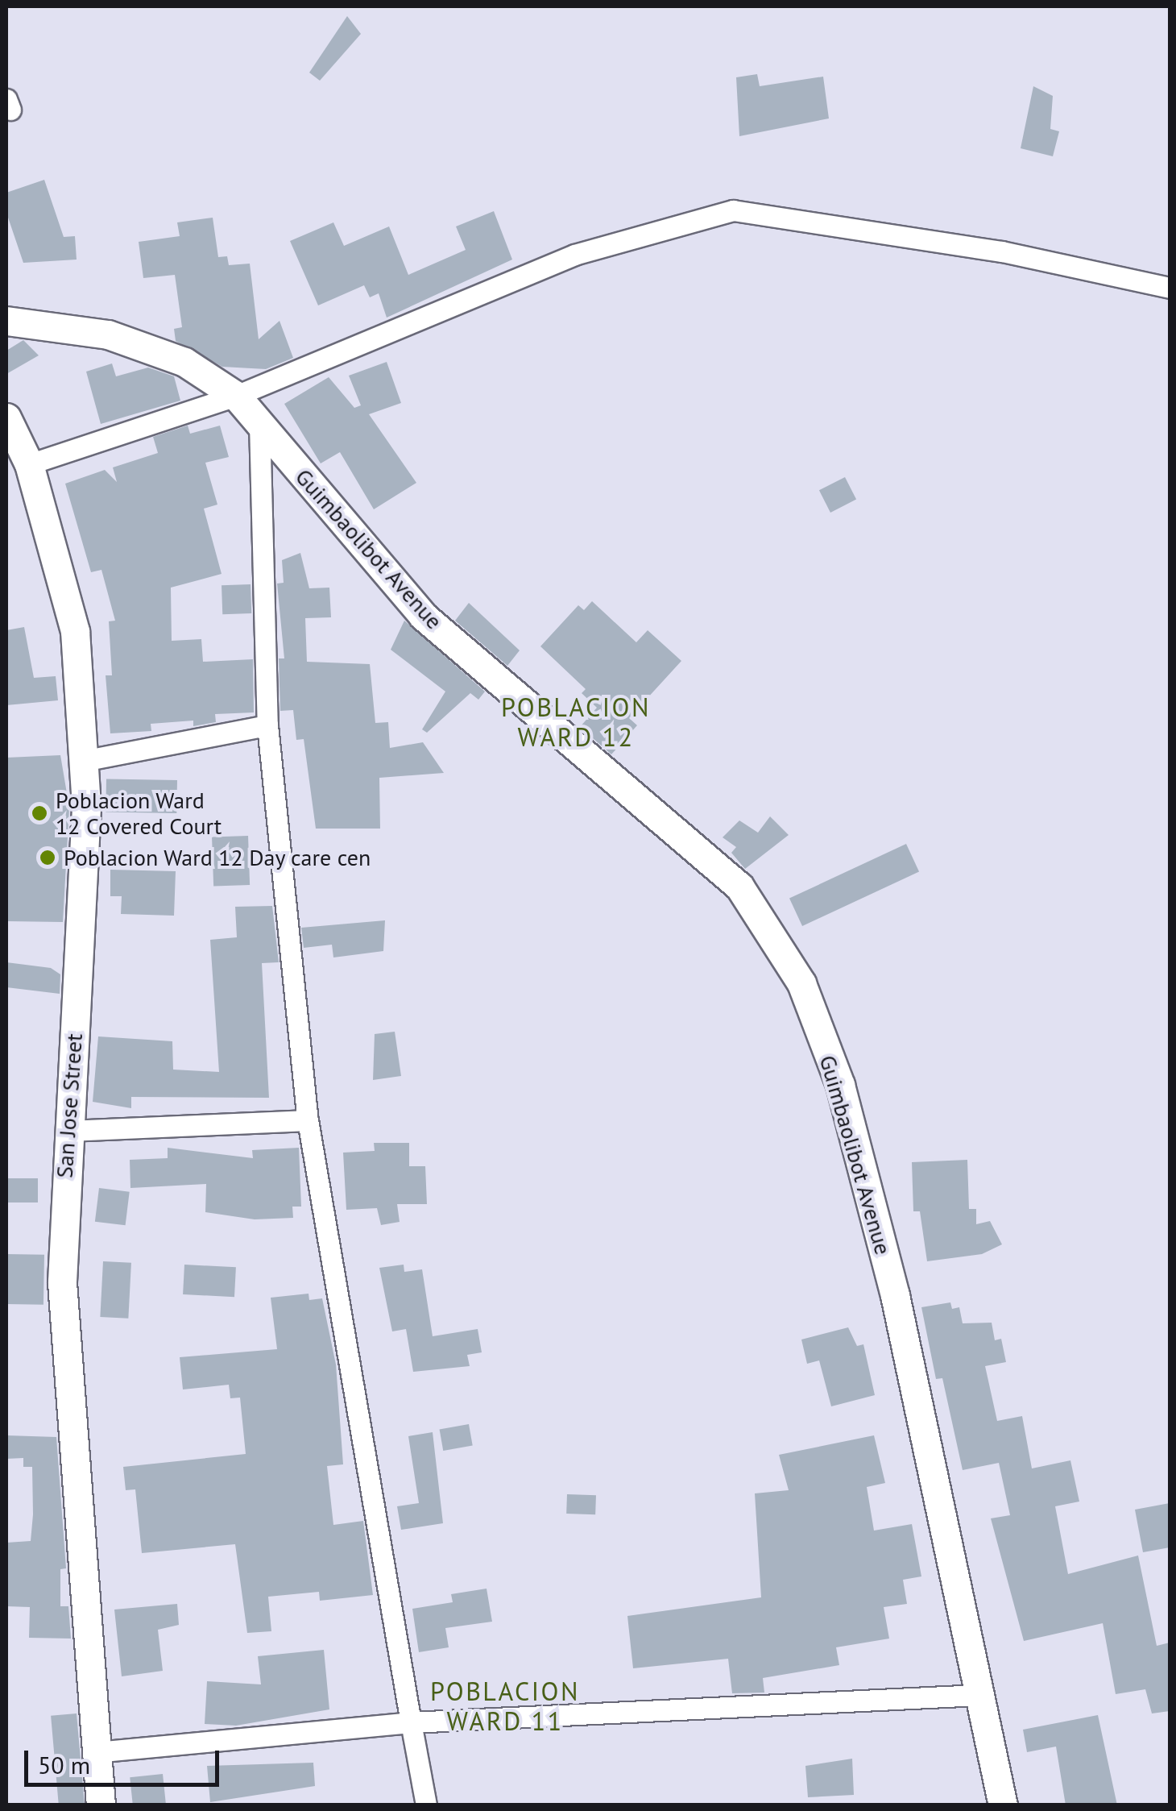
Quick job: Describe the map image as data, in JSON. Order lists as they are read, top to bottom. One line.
{"streets":{"street":["Guimbaolibot Avenue","San Jose Street"]},"districts":["POBLACION WARD 12","POBLACION WARD 11"],"places":["Poblacion Ward 12 Covered Court","Poblacion Ward 12 Day care cen"],"scale_bar":"50 m"}
